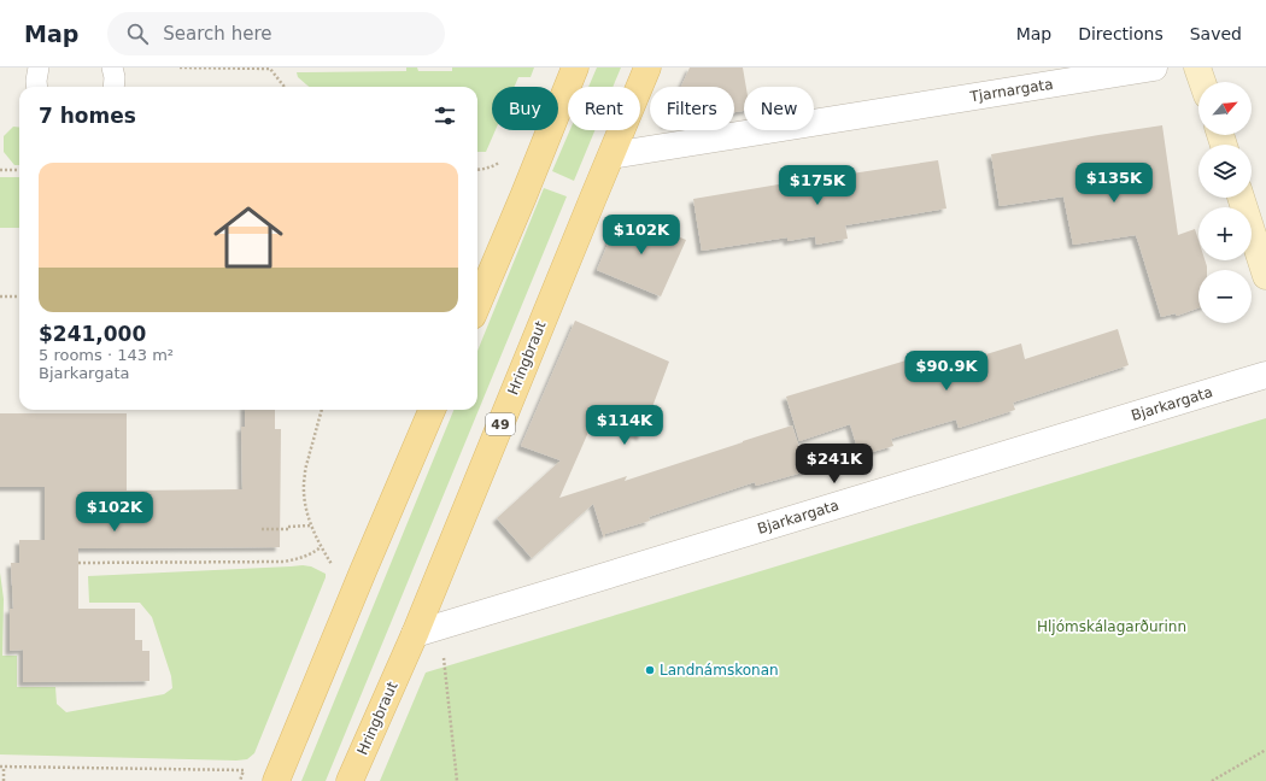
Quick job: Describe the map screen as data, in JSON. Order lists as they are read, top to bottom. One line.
{"streets":{"main road":["Hringbraut","49"],"street":["Tjarnargata","Bjarkargata"]},"crossings":[["Tjarnargata","Hringbraut"],["Hringbraut","Bjarkargata"]],"parks":["Hljómskálagarðurinn"],"places":["Landnámskonan"],"north":"top right","page":{"header":"Map","search":"Search here","nav":["Map","Directions","Saved"],"map_buttons":["+","−"],"chip":["Buy","Rent","Filters","New"],"heading":"7 homes","list":[{"name":"$241,000","note":"5 rooms · 143 m² · Bjarkargata"}],"price":["$135K","$175K","$102K","$90.9K","$114K","$241K","$102K"]}}
